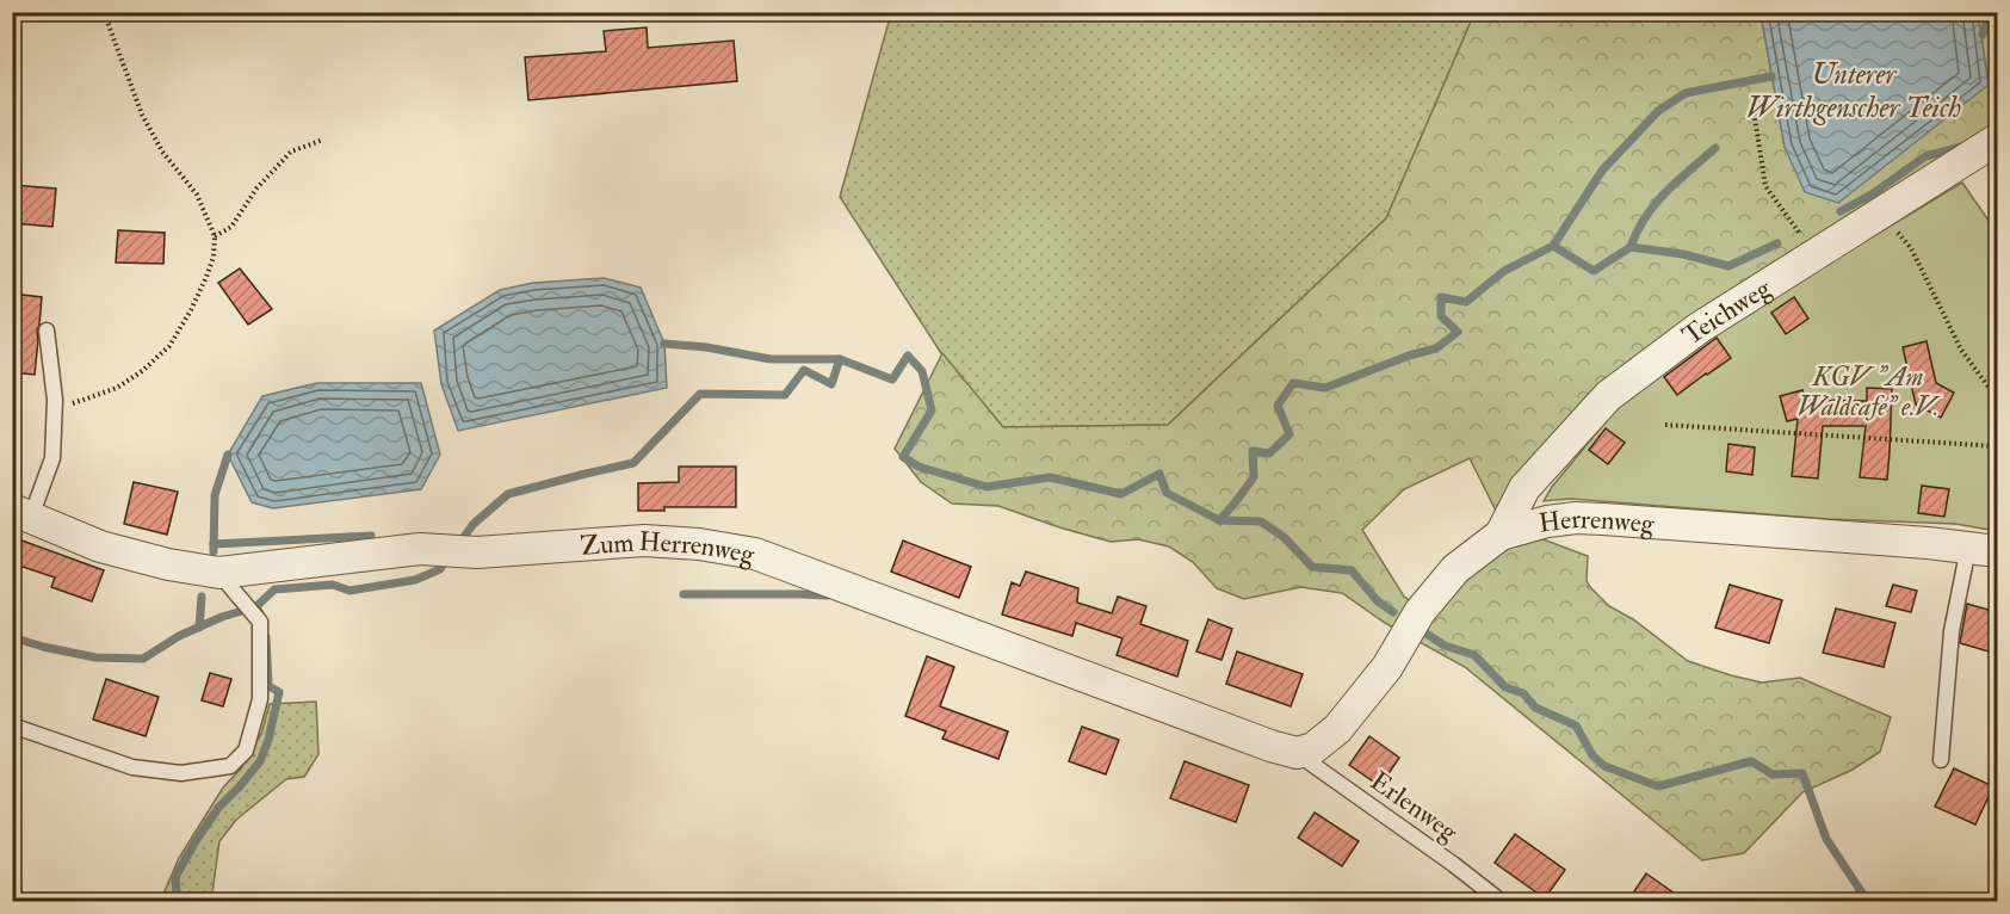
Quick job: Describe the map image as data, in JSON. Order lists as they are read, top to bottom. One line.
{"streets":{"street":["Teichweg","Herrenweg","Zum Herrenweg"],"lane":["Erlenweg"]},"crossings":[["Teichweg","Herrenweg"],["Herrenweg","Zum Herrenweg"],["Herrenweg","Erlenweg"],["Zum Herrenweg","Erlenweg"]],"water":["Unterer Wirthgenscher Teich"],"parks":["KGV \"Am Waldcafe\" e.V."]}
